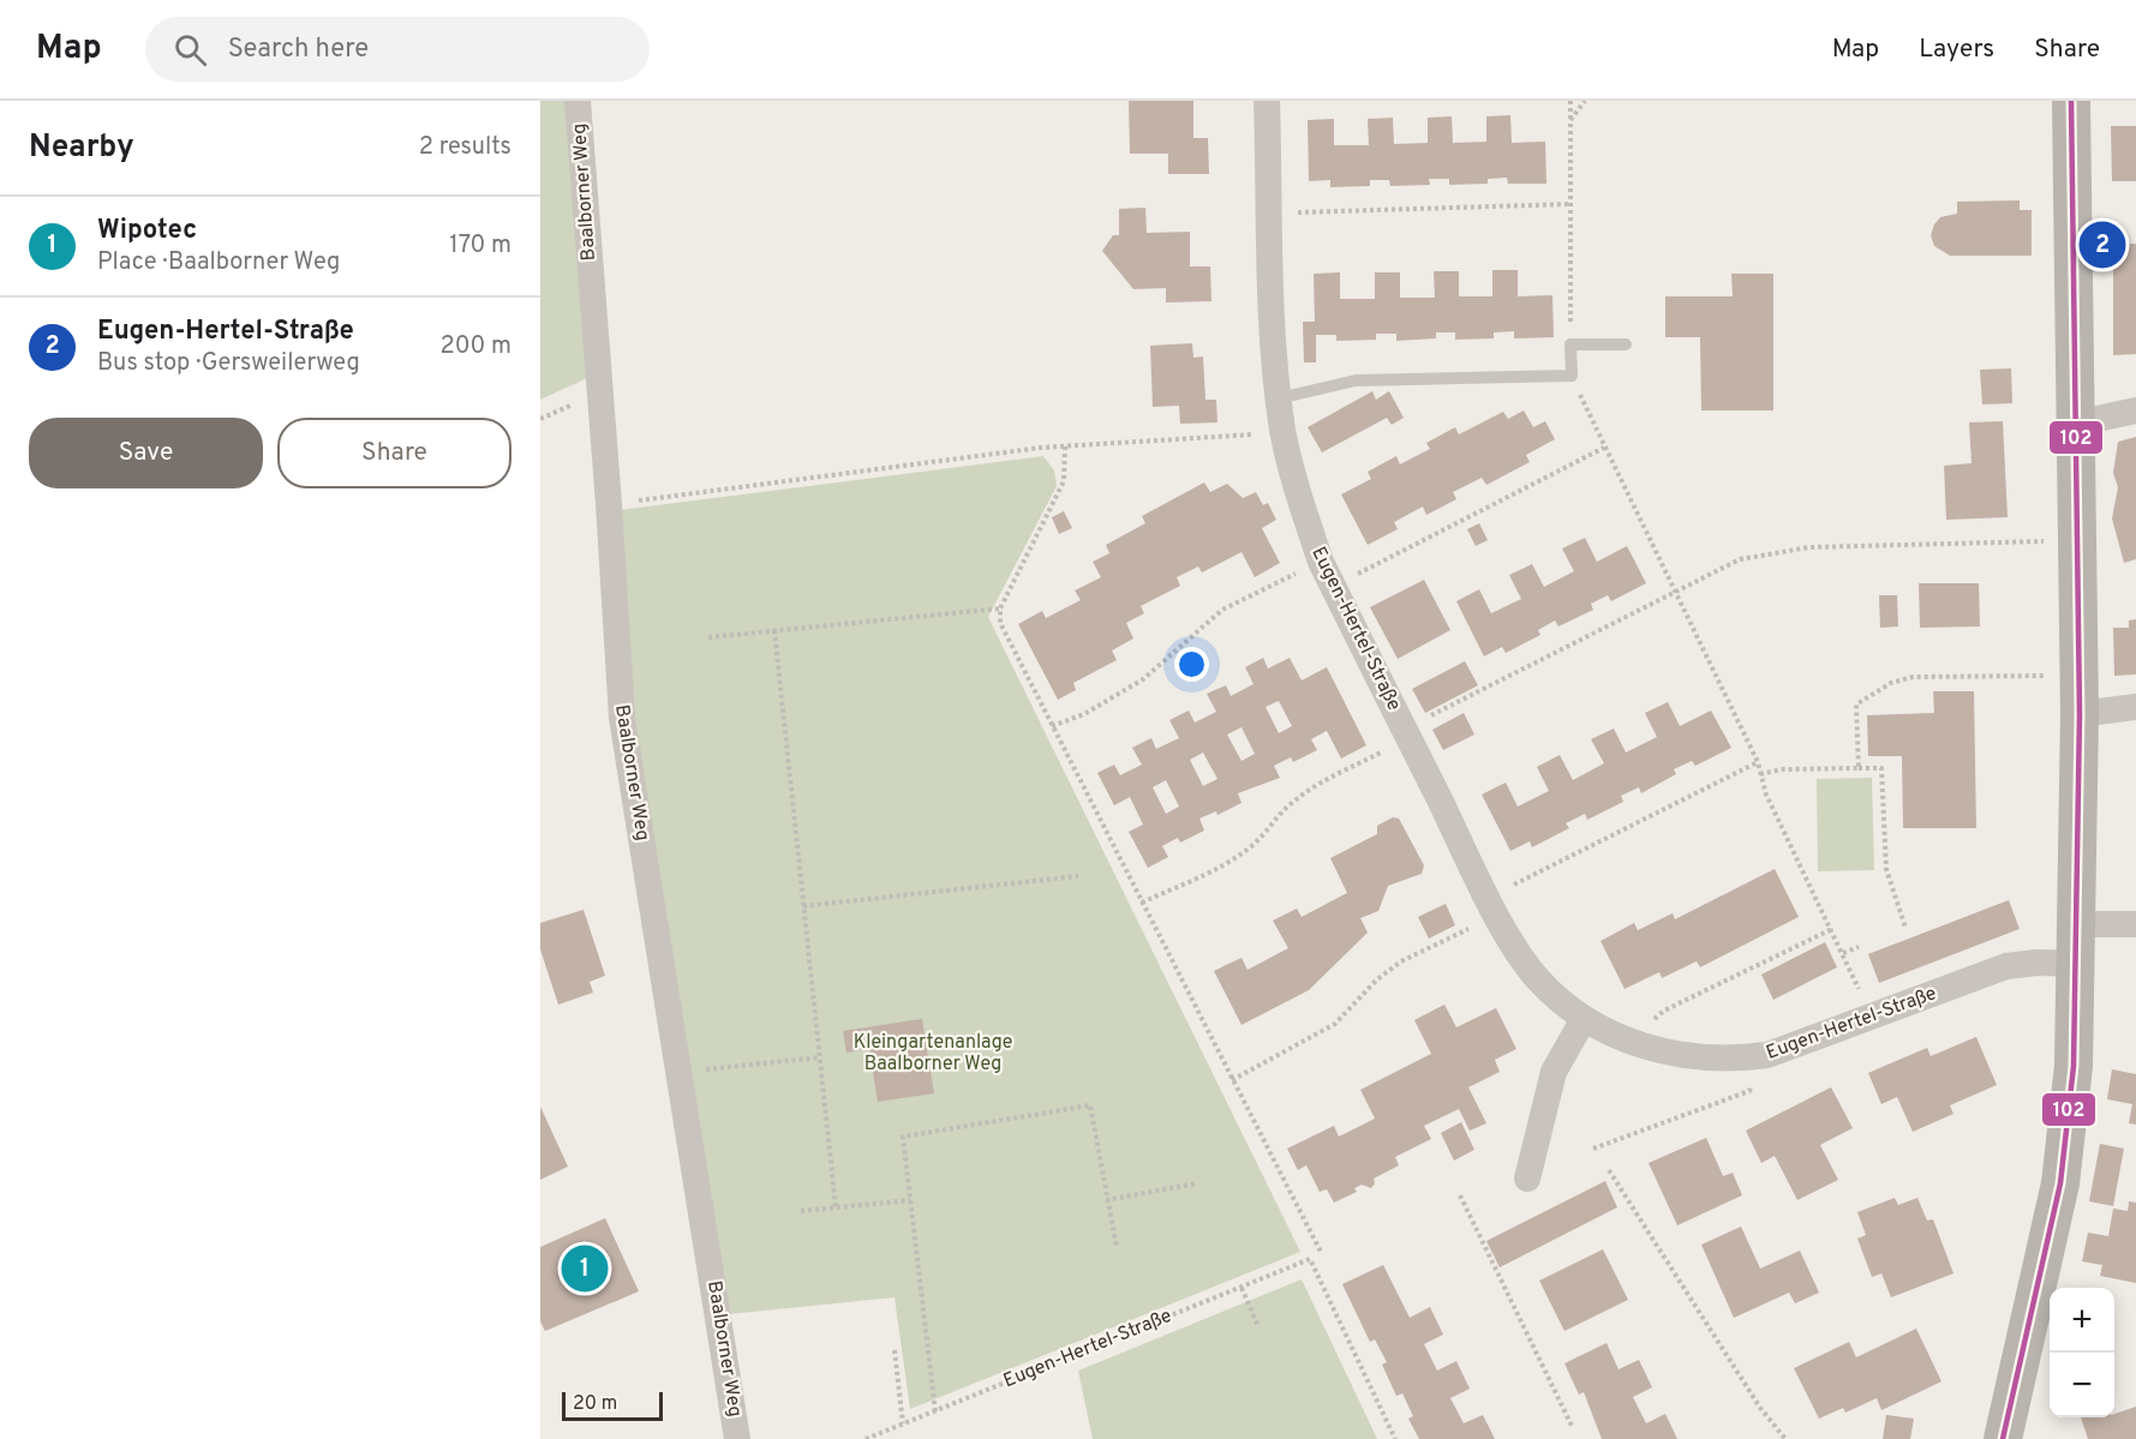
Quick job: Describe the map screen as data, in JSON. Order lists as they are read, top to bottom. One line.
{"streets":{"street":["Baalborner Weg","Eugen-Hertel-Straße"]},"parks":["Kleingartenanlage Baalborner Weg"],"lines":["transit line 102"],"scale_bar":"20 m","page":{"header":"Map","search":"Search here","nav":["Map","Layers","Share"],"heading":["Nearby","2 results"],"list":[{"mark":"1","name":"Wipotec","note":"Place · Baalborner Weg","value":"170 m"},{"mark":"2","name":"Eugen-Hertel-Straße","note":"Bus stop · Gersweilerweg","value":"200 m"}],"pins":["2","1"],"buttons":["Save","Share"],"map_buttons":["+","−"],"scale":"20 m"}}
